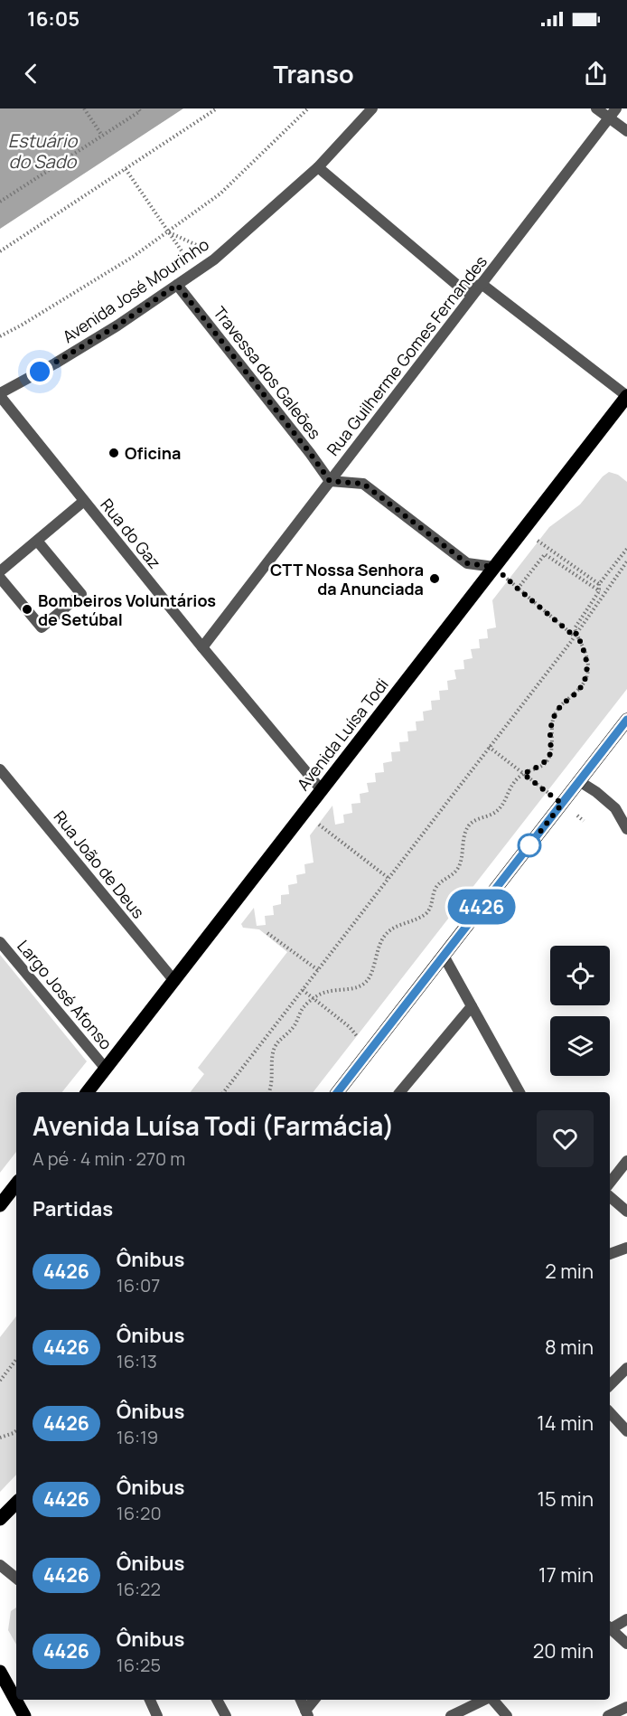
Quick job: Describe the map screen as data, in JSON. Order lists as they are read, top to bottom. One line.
{"streets":{"main road":["Avenida Luísa Todi"],"street":["Avenida José Mourinho","Rua Guilherme Gomes Fernandes","Travessa dos Galeões","Rua do Gaz","Rua João de Deus","Largo José Afonso"]},"crossings":[["Avenida José Mourinho","Travessa dos Galeões"],["Avenida José Mourinho","Rua do Gaz"],["Rua Guilherme Gomes Fernandes","Travessa dos Galeões"],["Rua Guilherme Gomes Fernandes","Rua do Gaz"],["Rua do Gaz","Avenida Luísa Todi"],["Avenida Luísa Todi","Rua João de Deus"],["Avenida Luísa Todi","Largo José Afonso"]],"water":["Estuário do Sado"],"places":["Oficina","CTT Nossa Senhora da Anunciada","Bombeiros Voluntários de Setúbal"],"lines":["bus line 4426"],"page":{"status":"16:05","header":"Transo","on_map":"4426","heading":[["Avenida Luísa Todi (Farmácia)","A pé · 4 min · 270 m"],"Partidas"],"list":[{"mark":"4426","name":"Ônibus","note":"16:07","value":"2 min"},{"mark":"4426","name":"Ônibus","note":"16:13","value":"8 min"},{"mark":"4426","name":"Ônibus","note":"16:19","value":"14 min"},{"mark":"4426","name":"Ônibus","note":"16:20","value":"15 min"},{"mark":"4426","name":"Ônibus","note":"16:22","value":"17 min"},{"mark":"4426","name":"Ônibus","note":"16:25","value":"20 min"}]}}
